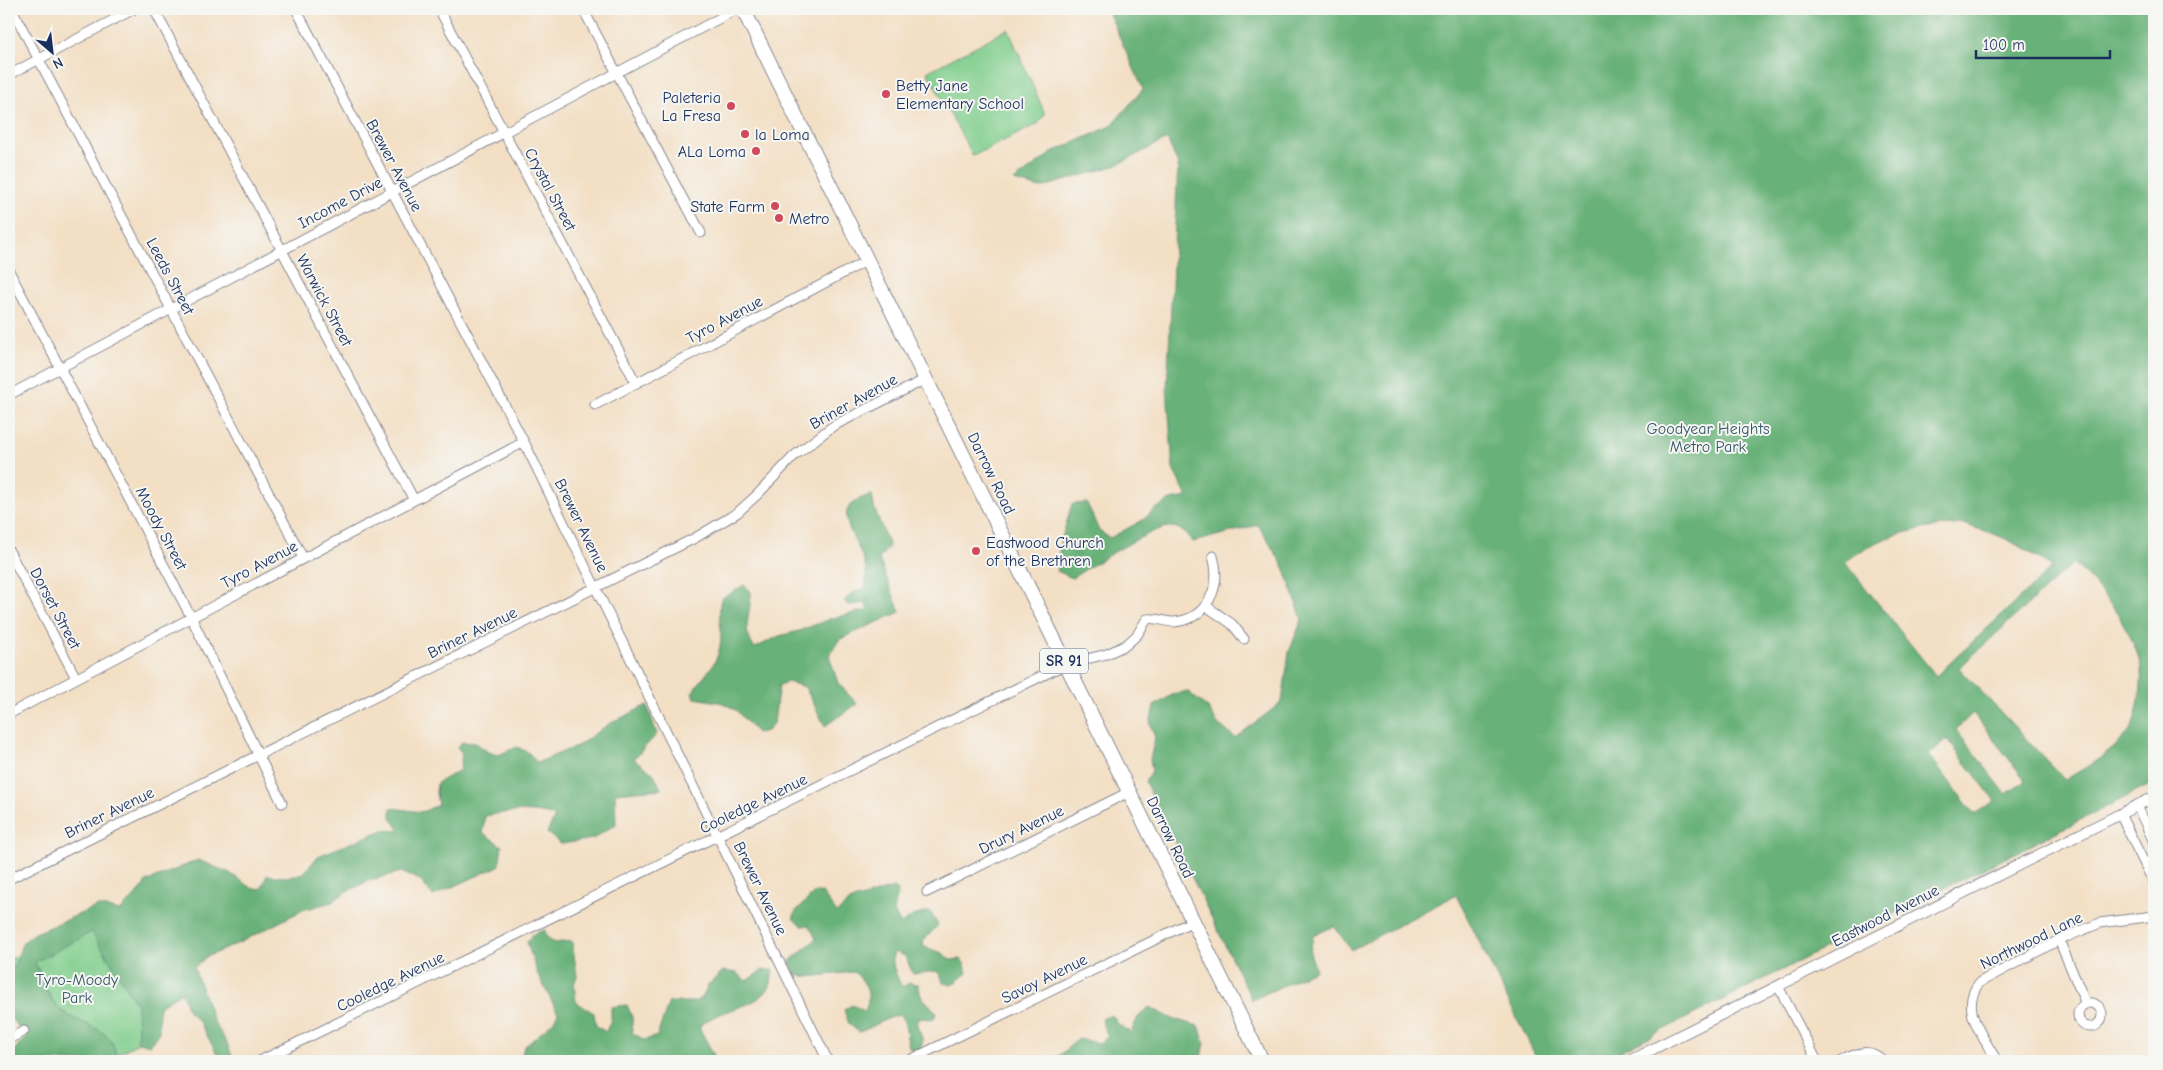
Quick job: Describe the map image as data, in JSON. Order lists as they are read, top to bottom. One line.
{"streets":{"main road":["Darrow Road","SR 91"],"street":["Brewer Avenue","Crystal Street","Income Drive","Leeds Street","Warwick Street","Tyro Avenue","Briner Avenue","Moody Street","Dorset Street","Cooledge Avenue","Drury Avenue","Eastwood Avenue","Northwood Lane","Savoy Avenue"]},"crossings":[["Brewer Avenue","Income Drive"],["Brewer Avenue","Tyro Avenue"],["Brewer Avenue","Briner Avenue"],["Brewer Avenue","Cooledge Avenue"],["Crystal Street","Income Drive"],["Crystal Street","Tyro Avenue"],["Income Drive","Leeds Street"],["Income Drive","Warwick Street"],["Income Drive","Moody Street"],["Leeds Street","Tyro Avenue"],["Warwick Street","Tyro Avenue"],["Tyro Avenue","Darrow Road"],["Tyro Avenue","Moody Street"],["Tyro Avenue","Dorset Street"],["Briner Avenue","Darrow Road"],["Briner Avenue","Moody Street"],["Darrow Road","Cooledge Avenue"],["Darrow Road","Drury Avenue"],["Darrow Road","Savoy Avenue"]],"parks":["Goodyear Heights Metro Park","Tyro-Moody Park"],"places":["Betty Jane Elementary School","Paleteria La Fresa","la Loma","ALa Loma","State Farm","Metro","Eastwood Church of the Brethren"],"scale_bar":"100 m","north":"bottom right"}
